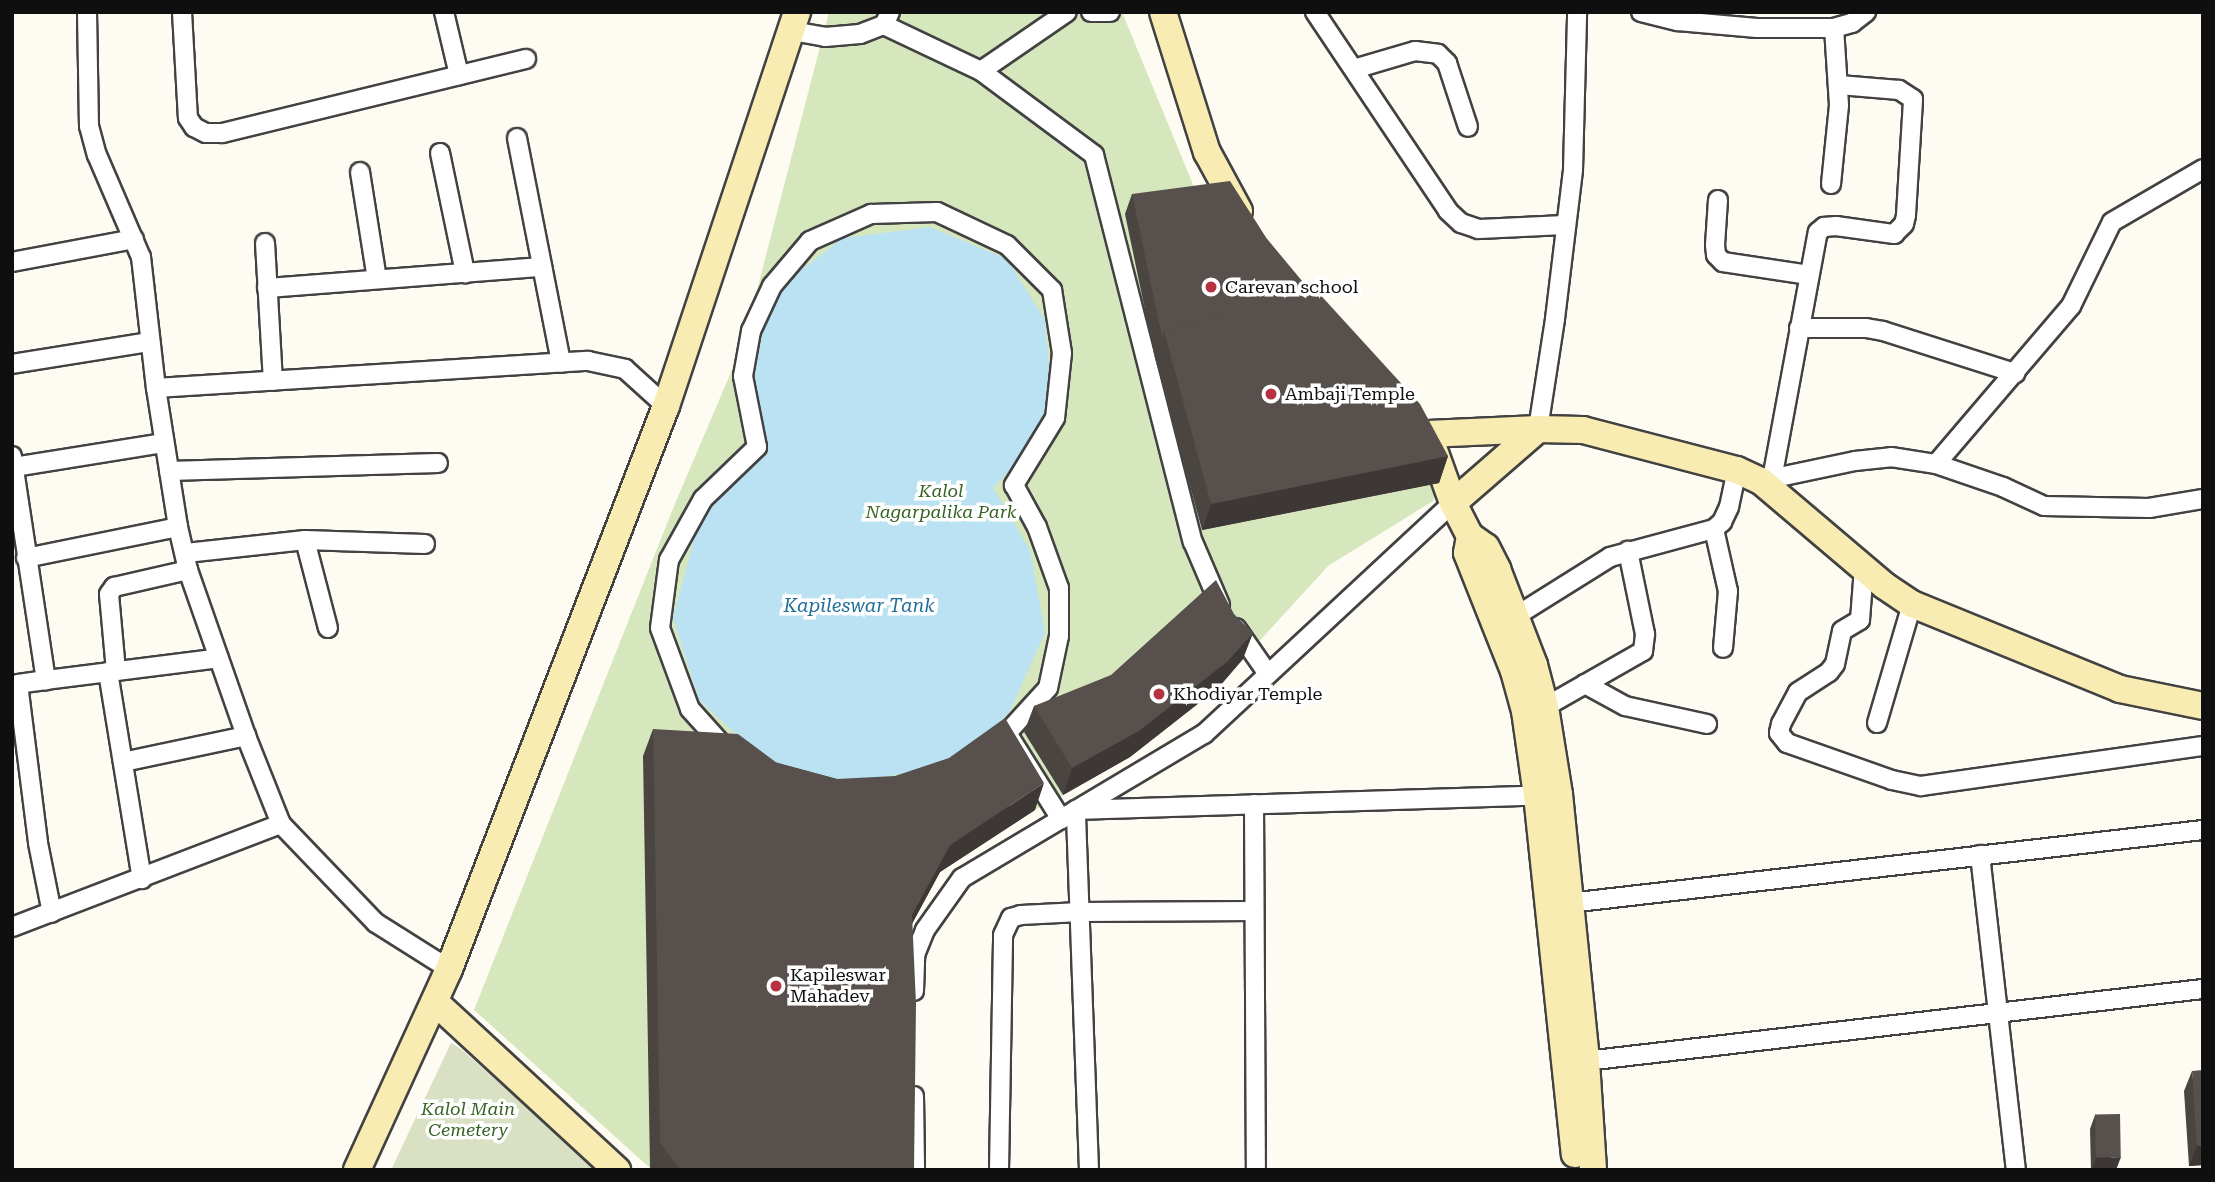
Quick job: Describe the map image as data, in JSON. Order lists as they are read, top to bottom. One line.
{"water":["Kapileswar Tank"],"parks":["Kalol Nagarpalika Park","Kalol Main Cemetery"],"places":["Carevan school","Ambaji Temple","Khodiyar Temple","Kapileswar Mahadev"]}
